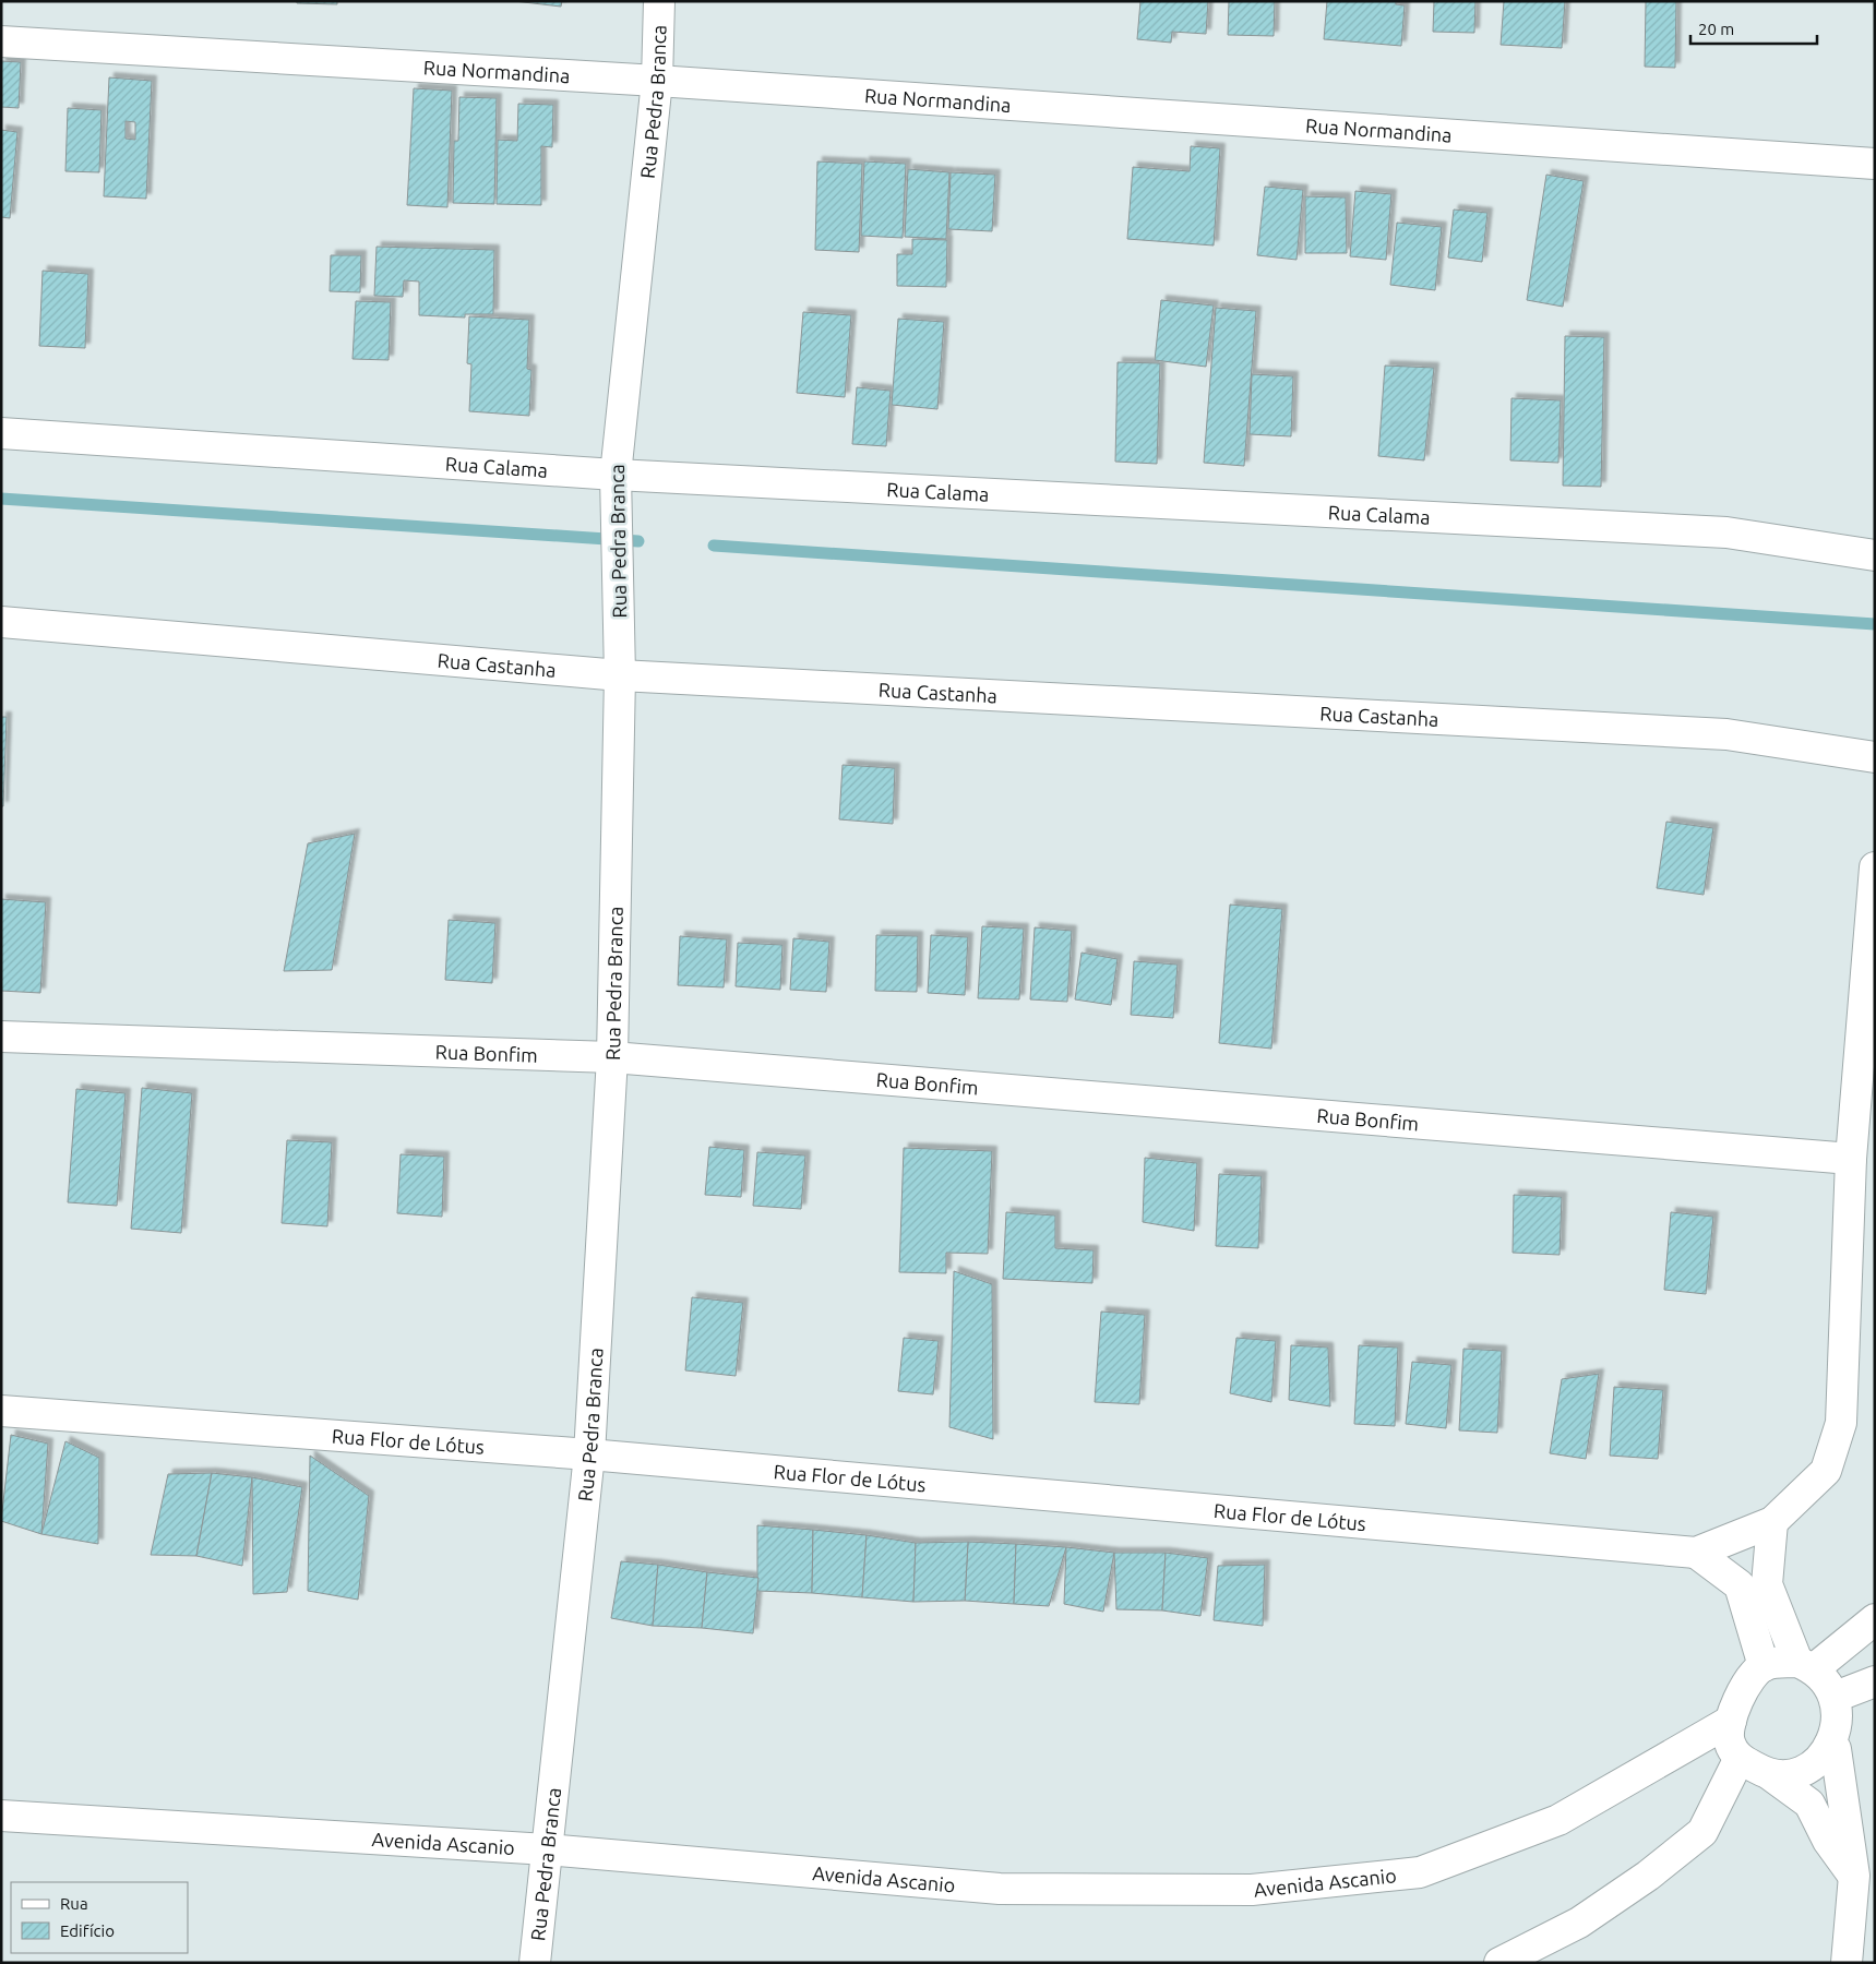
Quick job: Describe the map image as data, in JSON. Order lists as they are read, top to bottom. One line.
{"streets":{"street":["Rua Normandina","Rua Pedra Branca","Rua Calama","Rua Castanha","Rua Bonfim","Rua Flor de Lótus","Avenida Ascanio"]},"crossings":[["Rua Normandina","Rua Pedra Branca"],["Rua Pedra Branca","Rua Calama"],["Rua Pedra Branca","Rua Castanha"],["Rua Pedra Branca","Rua Bonfim"],["Rua Pedra Branca","Rua Flor de Lótus"],["Rua Pedra Branca","Avenida Ascanio"]],"legend":["Rua","Edifício"],"scale_bar":"20 m"}
